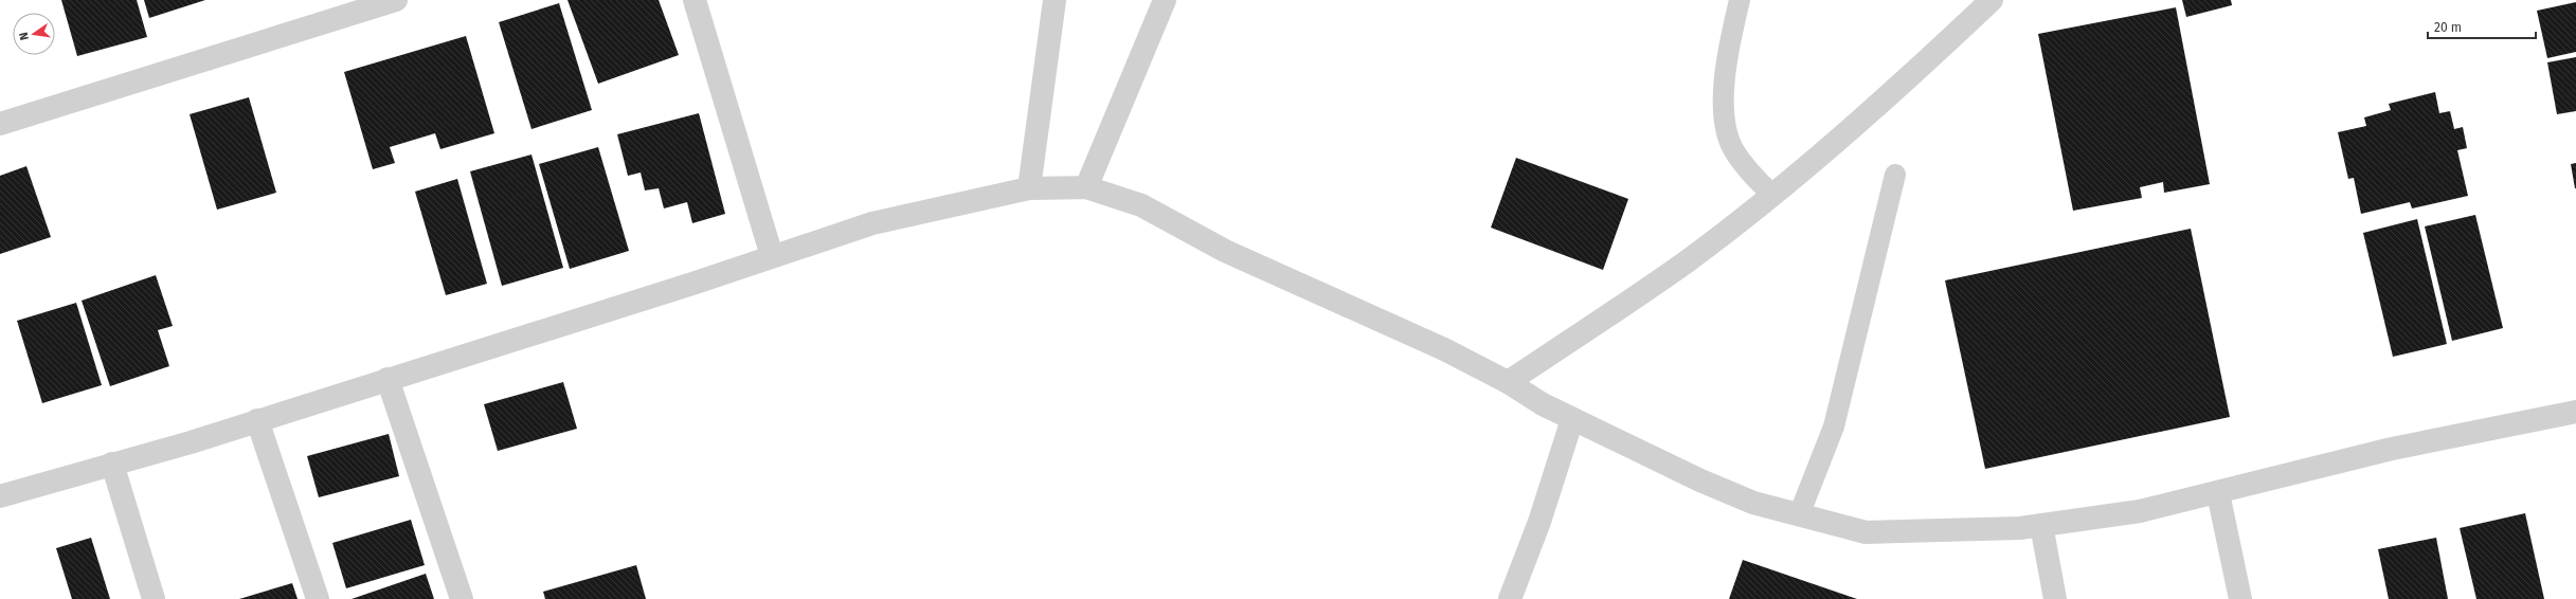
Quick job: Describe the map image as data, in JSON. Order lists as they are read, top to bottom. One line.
{"scale_bar":"20 m","north":"left"}
